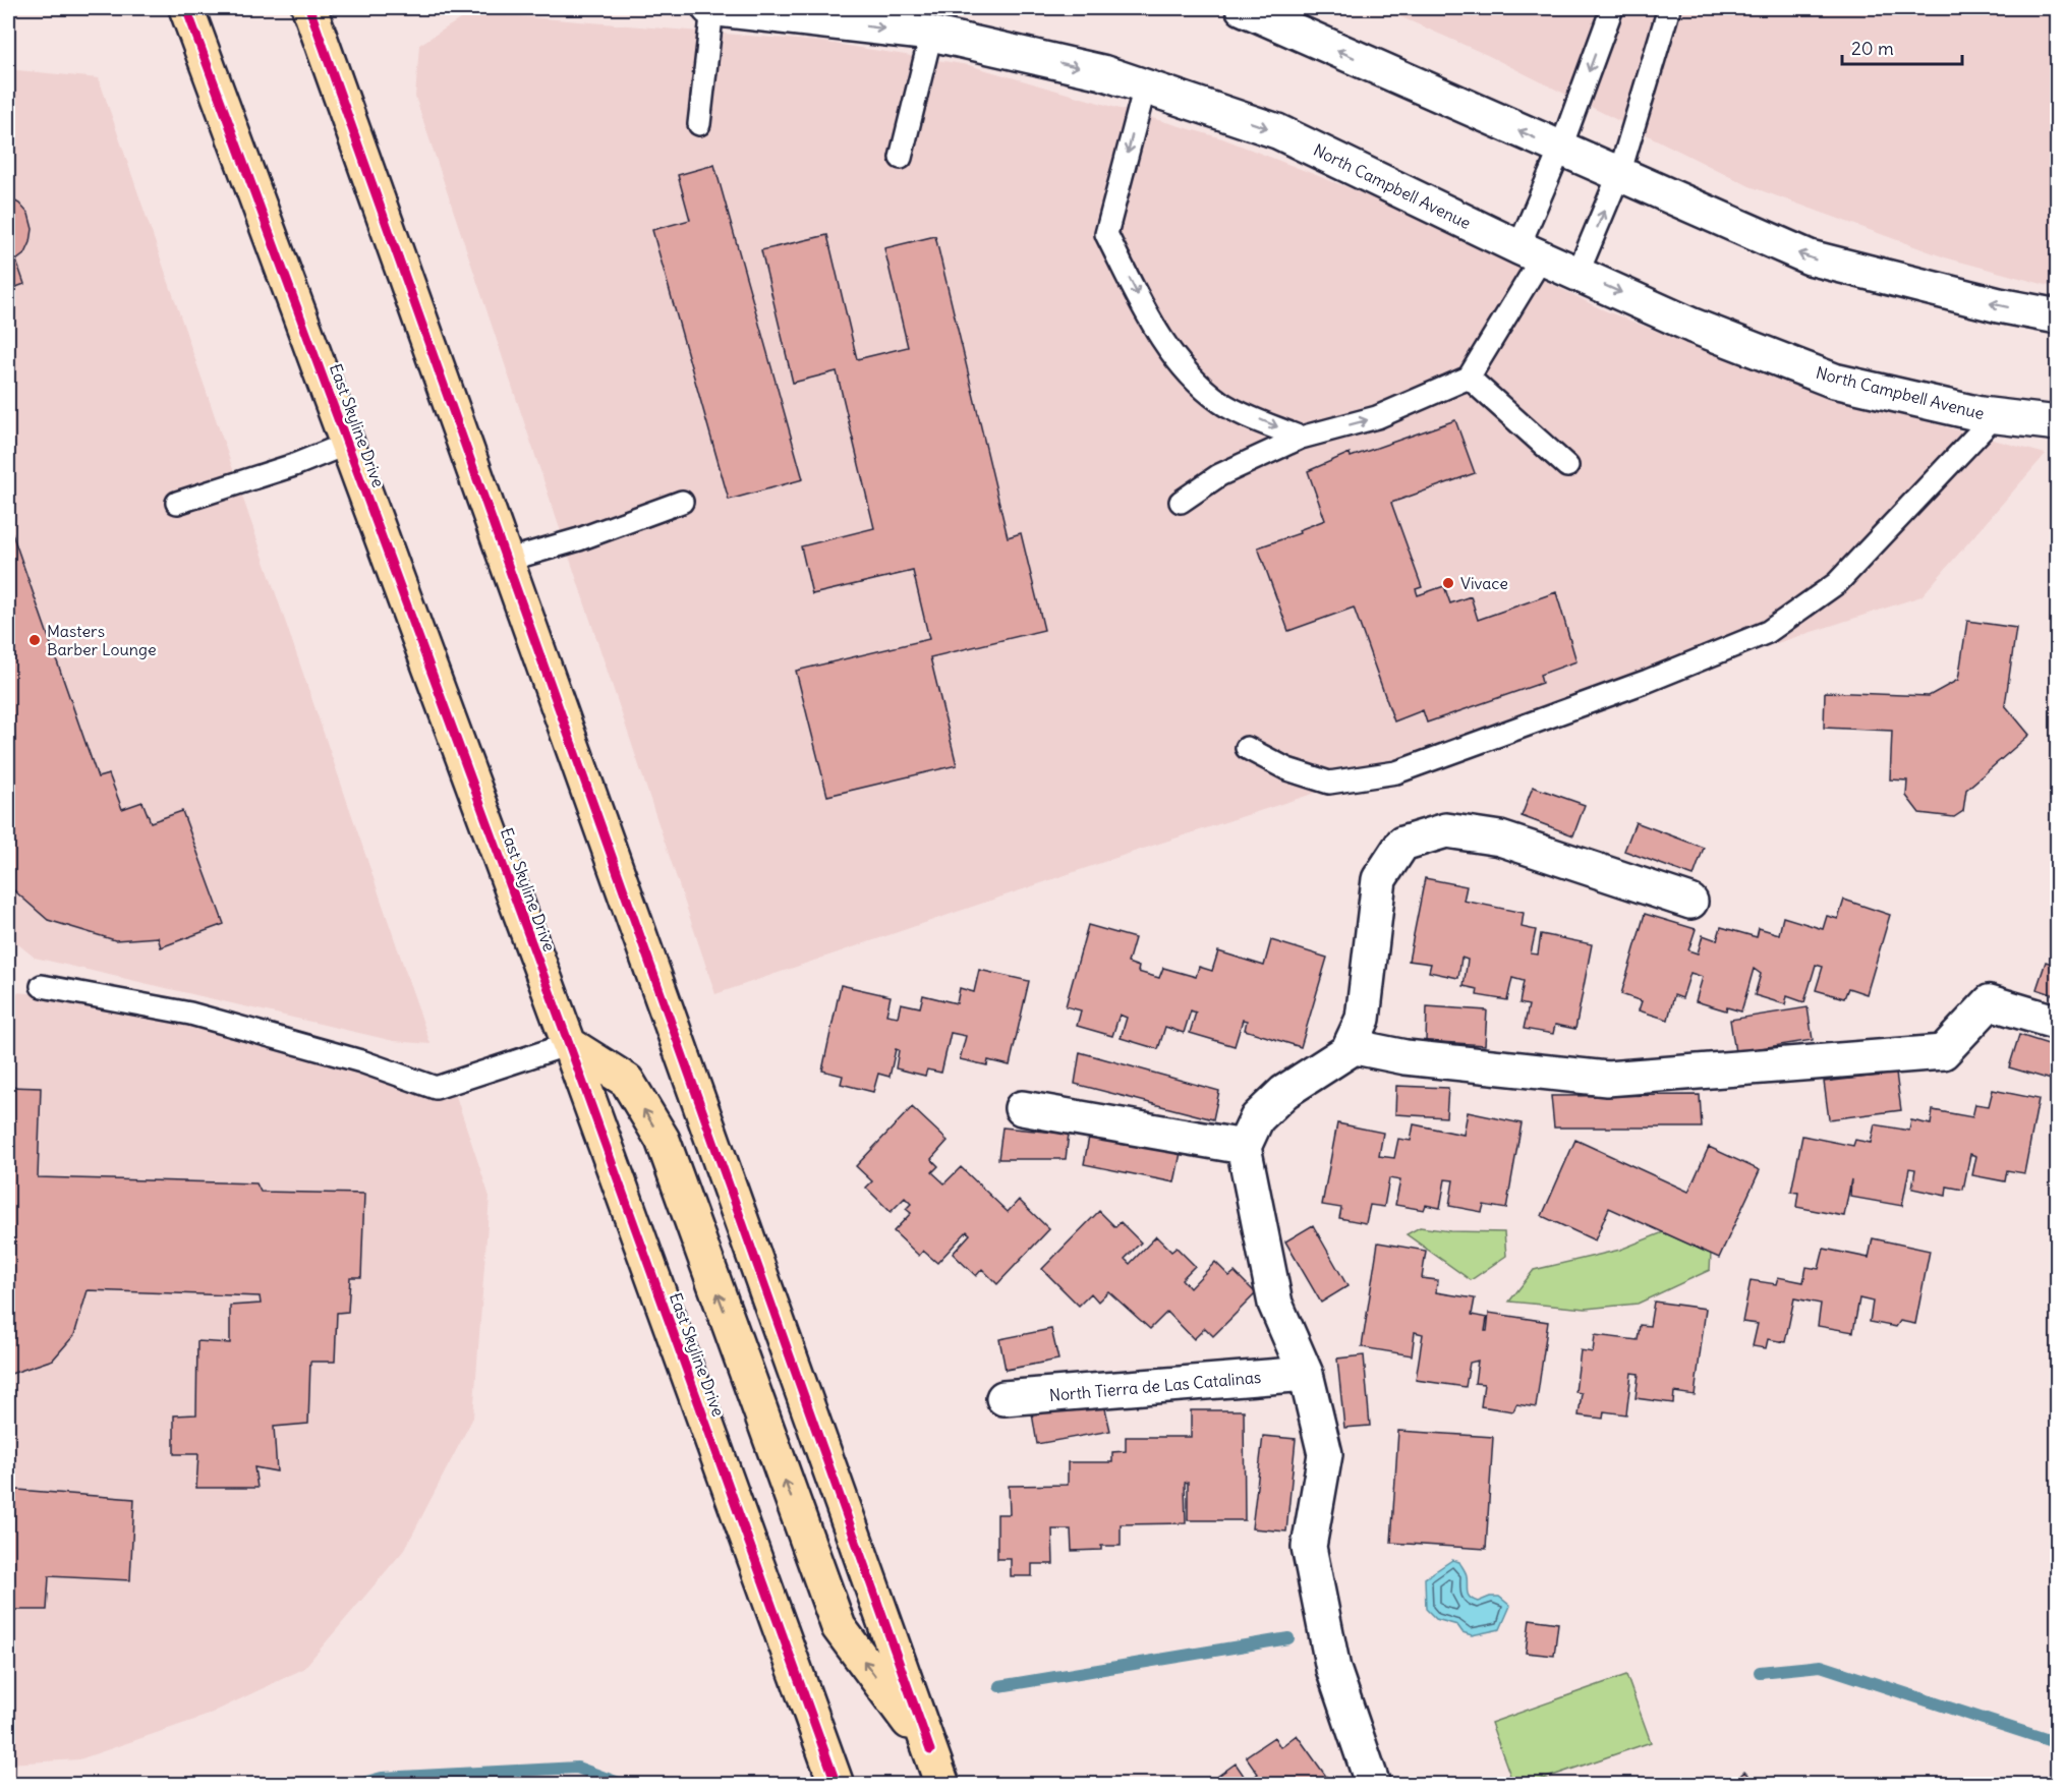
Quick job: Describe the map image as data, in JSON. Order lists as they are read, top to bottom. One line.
{"streets":{"main road":["East Skyline Drive"],"street":["North Campbell Avenue","North Tierra de Las Catalinas"]},"places":["Vivace","Masters Barber Lounge"],"scale_bar":"20 m"}
